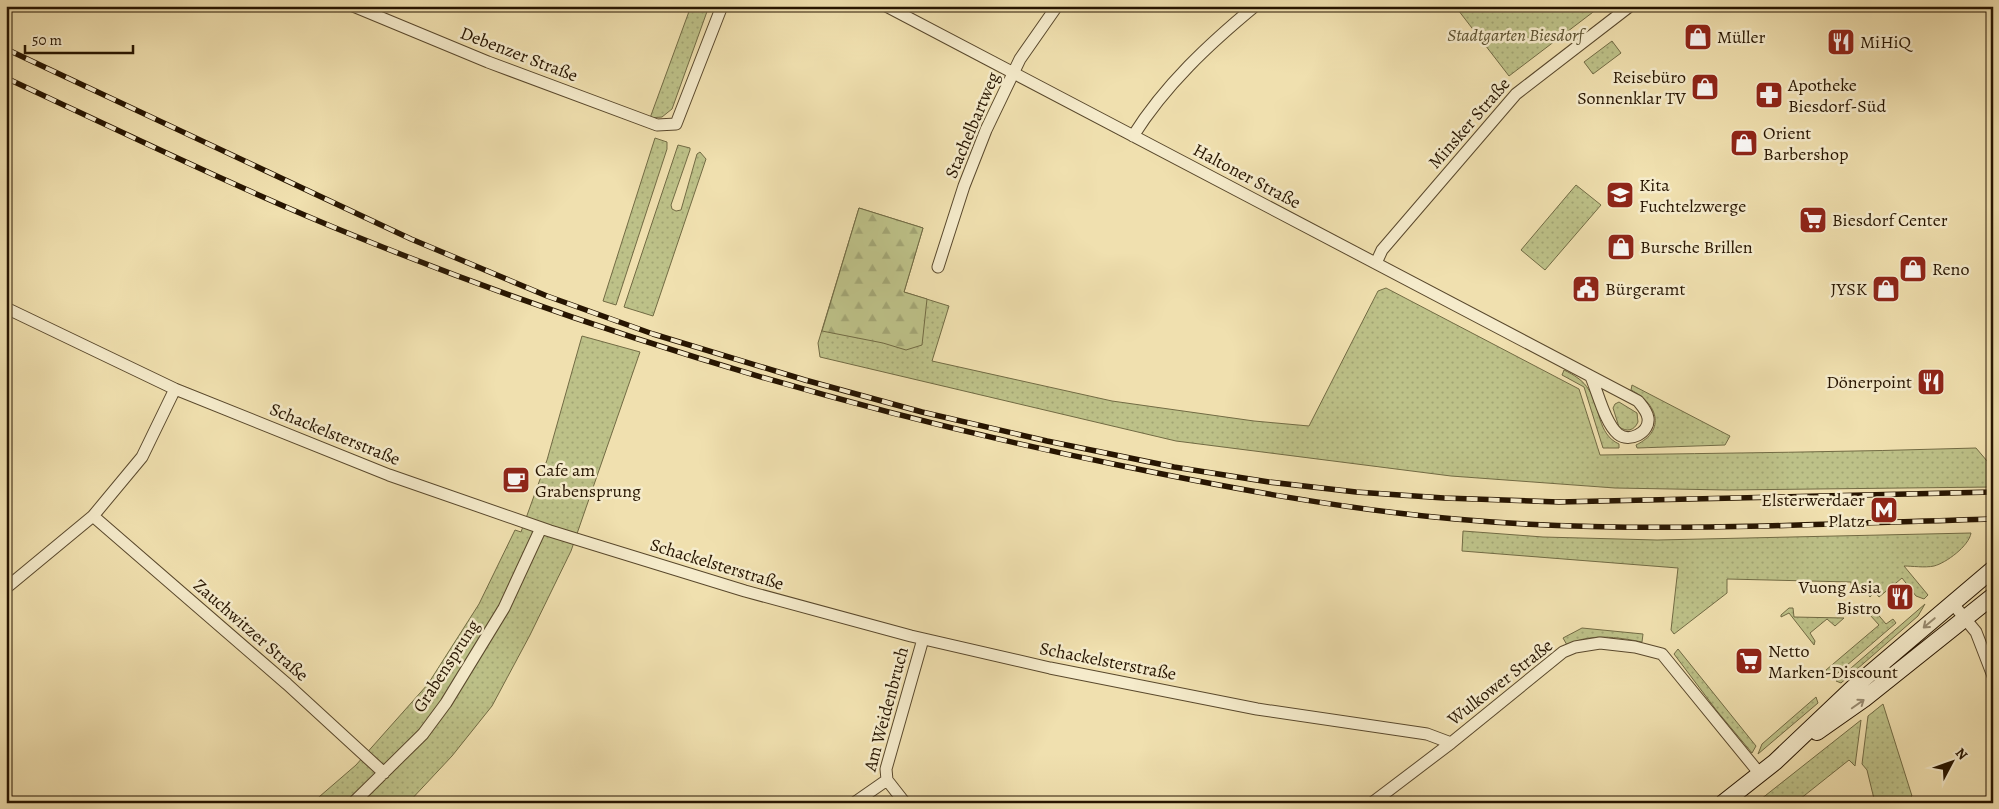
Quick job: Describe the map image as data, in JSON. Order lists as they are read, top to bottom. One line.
{"streets":{"street":["Debenzer Straße","Minsker Straße","Stachelbartweg","Haltoner Straße","Schackelsterstraße","Zauchwitzer Straße","Grabensprung","Wulkower Straße","Am Weidenbruch"]},"crossings":[["Minsker Straße","Haltoner Straße"],["Stachelbartweg","Haltoner Straße"],["Schackelsterstraße","Grabensprung"],["Schackelsterstraße","Wulkower Straße"],["Schackelsterstraße","Am Weidenbruch"],["Zauchwitzer Straße","Grabensprung"]],"parks":["Stadtgarten Biesdorf"],"places":{"shop":["Müller","Reisebüro Sonnenklar TV","Orient Barbershop","Bursche Brillen","Reno","JYSK"],"restaurant":["MiHiQ","Dönerpoint","Vuong Asia Bistro"],"pharmacy":["Apotheke Biesdorf-Süd"],"school or university":["Kita Fuchtelzwerge"],"supermarket":["Biesdorf Center","Netto Marken-Discount"],"public building":["Bürgeramt"],"cafe":["Cafe am Grabensprung"],"metro station":["Elsterwerdaer Platz"]},"scale_bar":"50 m","north":"top right"}
